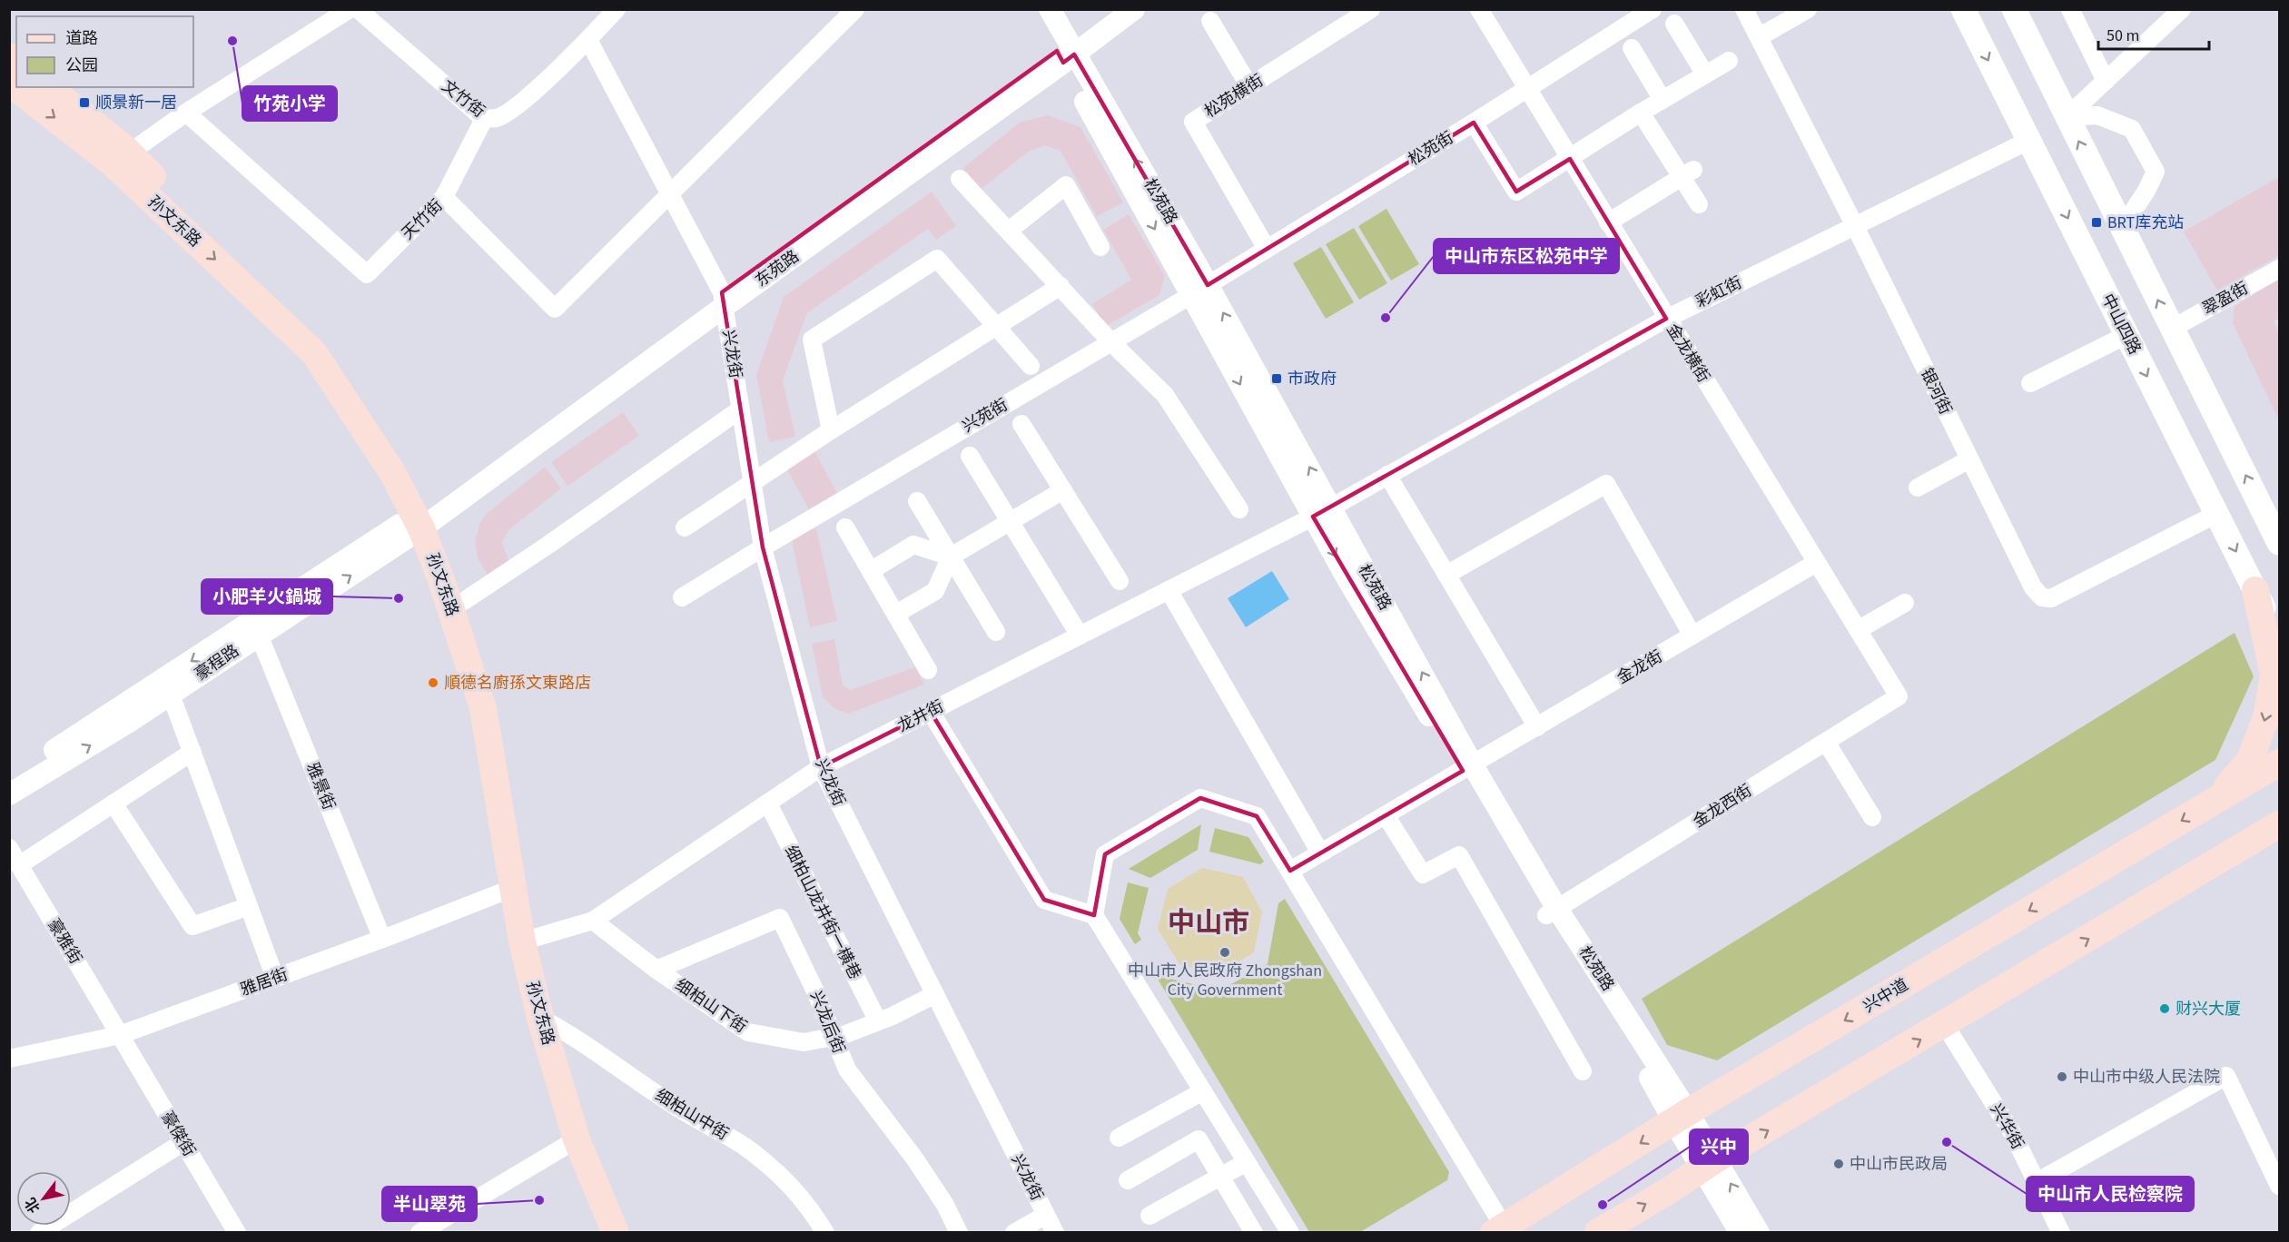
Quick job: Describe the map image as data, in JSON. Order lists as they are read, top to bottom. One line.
{"streets":{"main road":["孙文东路","中山四路","兴中道"],"street":["松苑横街","文竹街","松苑街","松苑路","天竹街","东苑路","彩虹街","翠盈街","金龙横街","兴龙街","银河街","兴苑街","豪程路","金龙街","龙井街","雅景街","金龙西街","细柏山龙井街一横巷","豪雅街","雅居街","细柏山下街","兴龙后街","细柏山中街","兴华街","豪傑街"]},"crossings":[["松苑横街","松苑街"],["松苑街","松苑路"],["松苑街","金龙横街"],["松苑街","兴苑街"],["松苑路","东苑路"],["松苑路","彩虹街"],["松苑路","兴苑街"],["松苑路","金龙街"],["松苑路","龙井街"],["松苑路","金龙西街"],["松苑路","兴中道"],["孙文东路","东苑路"],["孙文东路","豪程路"],["孙文东路","龙井街"],["孙文东路","雅居街"],["孙文东路","细柏山中街"],["东苑路","兴龙街"],["东苑路","豪程路"],["彩虹街","中山四路"],["彩虹街","金龙横街"],["彩虹街","银河街"],["彩虹街","龙井街"],["中山四路","银河街"],["金龙横街","金龙街"],["金龙横街","金龙西街"],["兴龙街","兴苑街"],["兴龙街","龙井街"],["兴龙街","细柏山下街"],["豪程路","雅景街"],["龙井街","细柏山龙井街一横巷"],["龙井街","细柏山下街"],["雅景街","雅居街"],["细柏山龙井街一横巷","细柏山下街"],["豪雅街","雅居街"],["豪雅街","豪傑街"],["雅居街","豪傑街"],["细柏山下街","兴龙后街"]],"districts":["中山市"],"places":{"other":["竹苑小学","中山市东区松苑中学","小肥羊火鍋城","順德名廚孫文東路店","中山市人民政府 Zhongshan City Government","财兴大厦","中山市中级人民法院","中山市人民检察院","中山市民政局","半山翠苑","兴中"],"transit":["顺景新一居","BRT库充站","市政府"]},"legend":["道路","公园"],"scale_bar":"50 m","north":"bottom left"}
